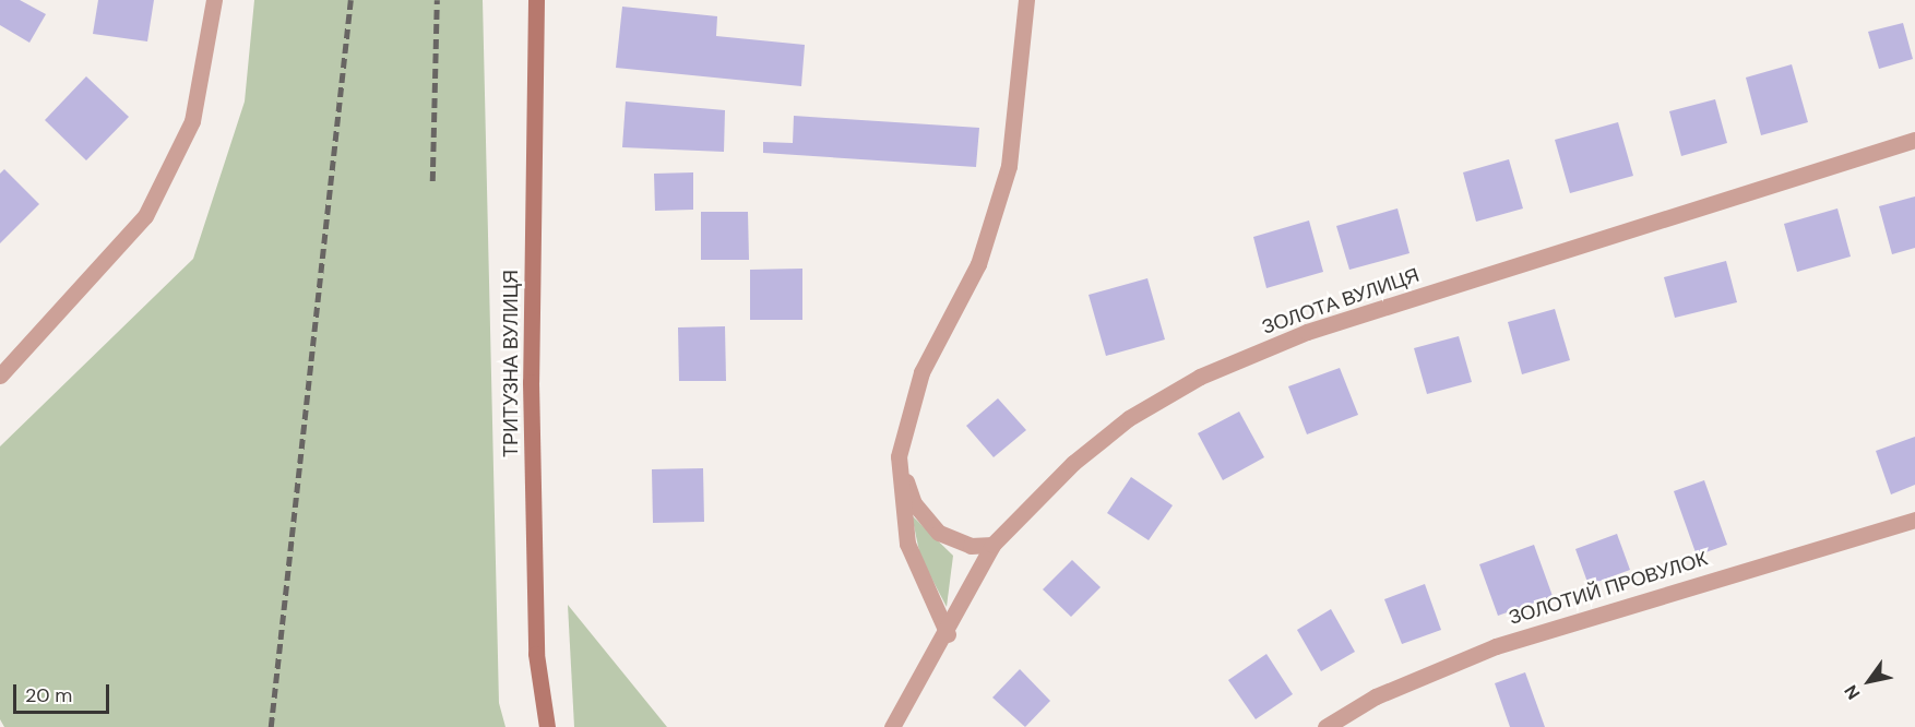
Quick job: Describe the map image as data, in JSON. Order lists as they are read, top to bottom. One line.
{"streets":{"street":["ЗОЛОТА ВУЛИЦЯ","ТРИТУЗНА ВУЛИЦЯ","ЗОЛОТИЙ ПРОВУЛОК"]},"scale_bar":"20 m","north":"bottom left"}
